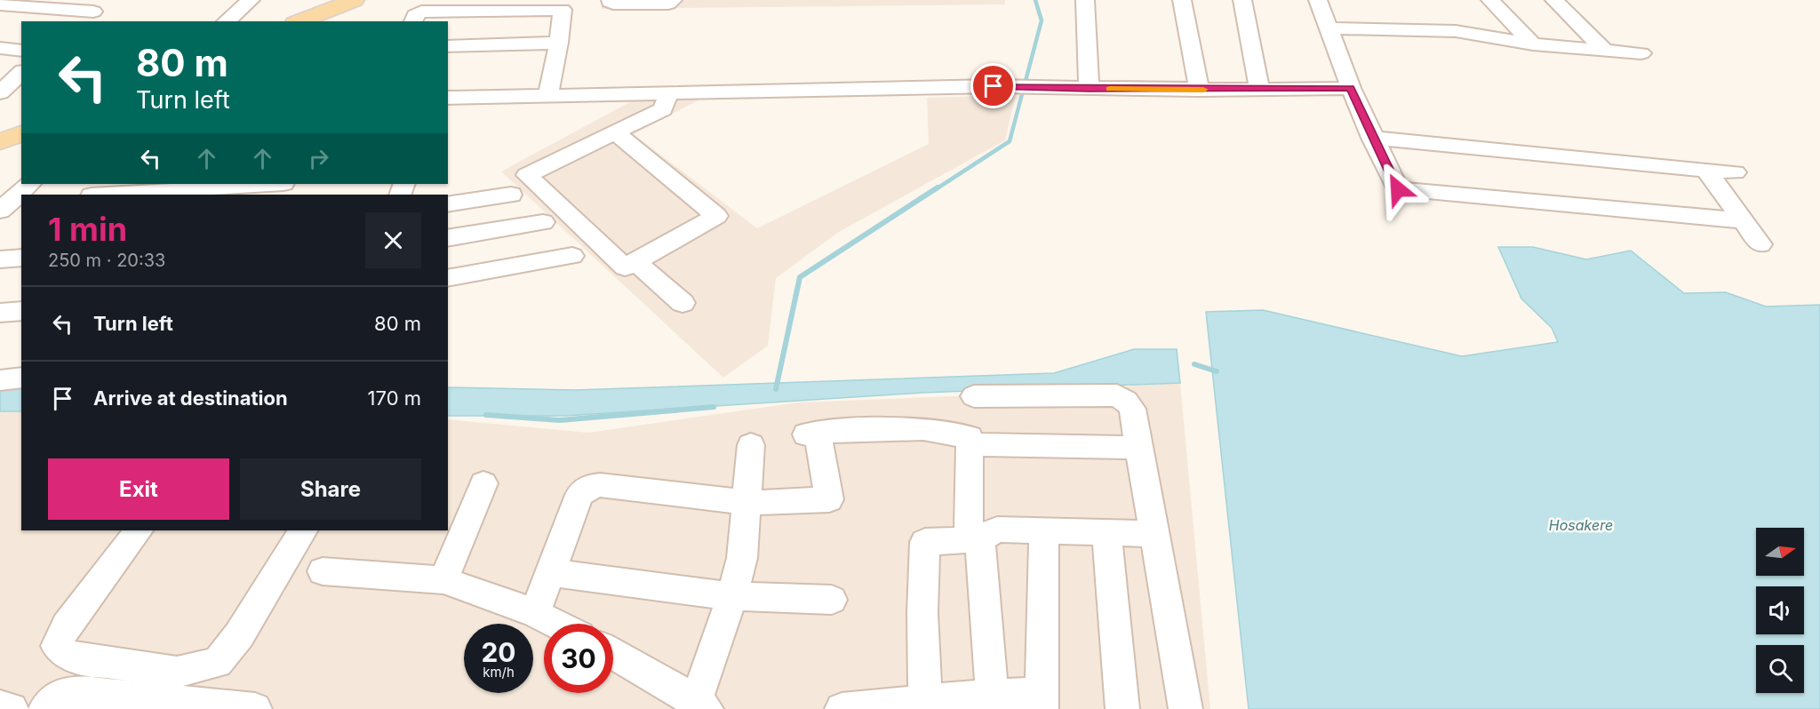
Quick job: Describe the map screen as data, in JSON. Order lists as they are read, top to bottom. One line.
{"water":["Hosakere"],"north":"right","page":{"turn":["80 m","Turn left"],"heading":["1 min","250 m · 20:33"],"list":[{"name":"Turn left","value":"80 m"},{"name":"Arrive at destination","value":"170 m"}],"buttons":["Exit","Share"],"speed":"20 km/h","limit":"30"}}
